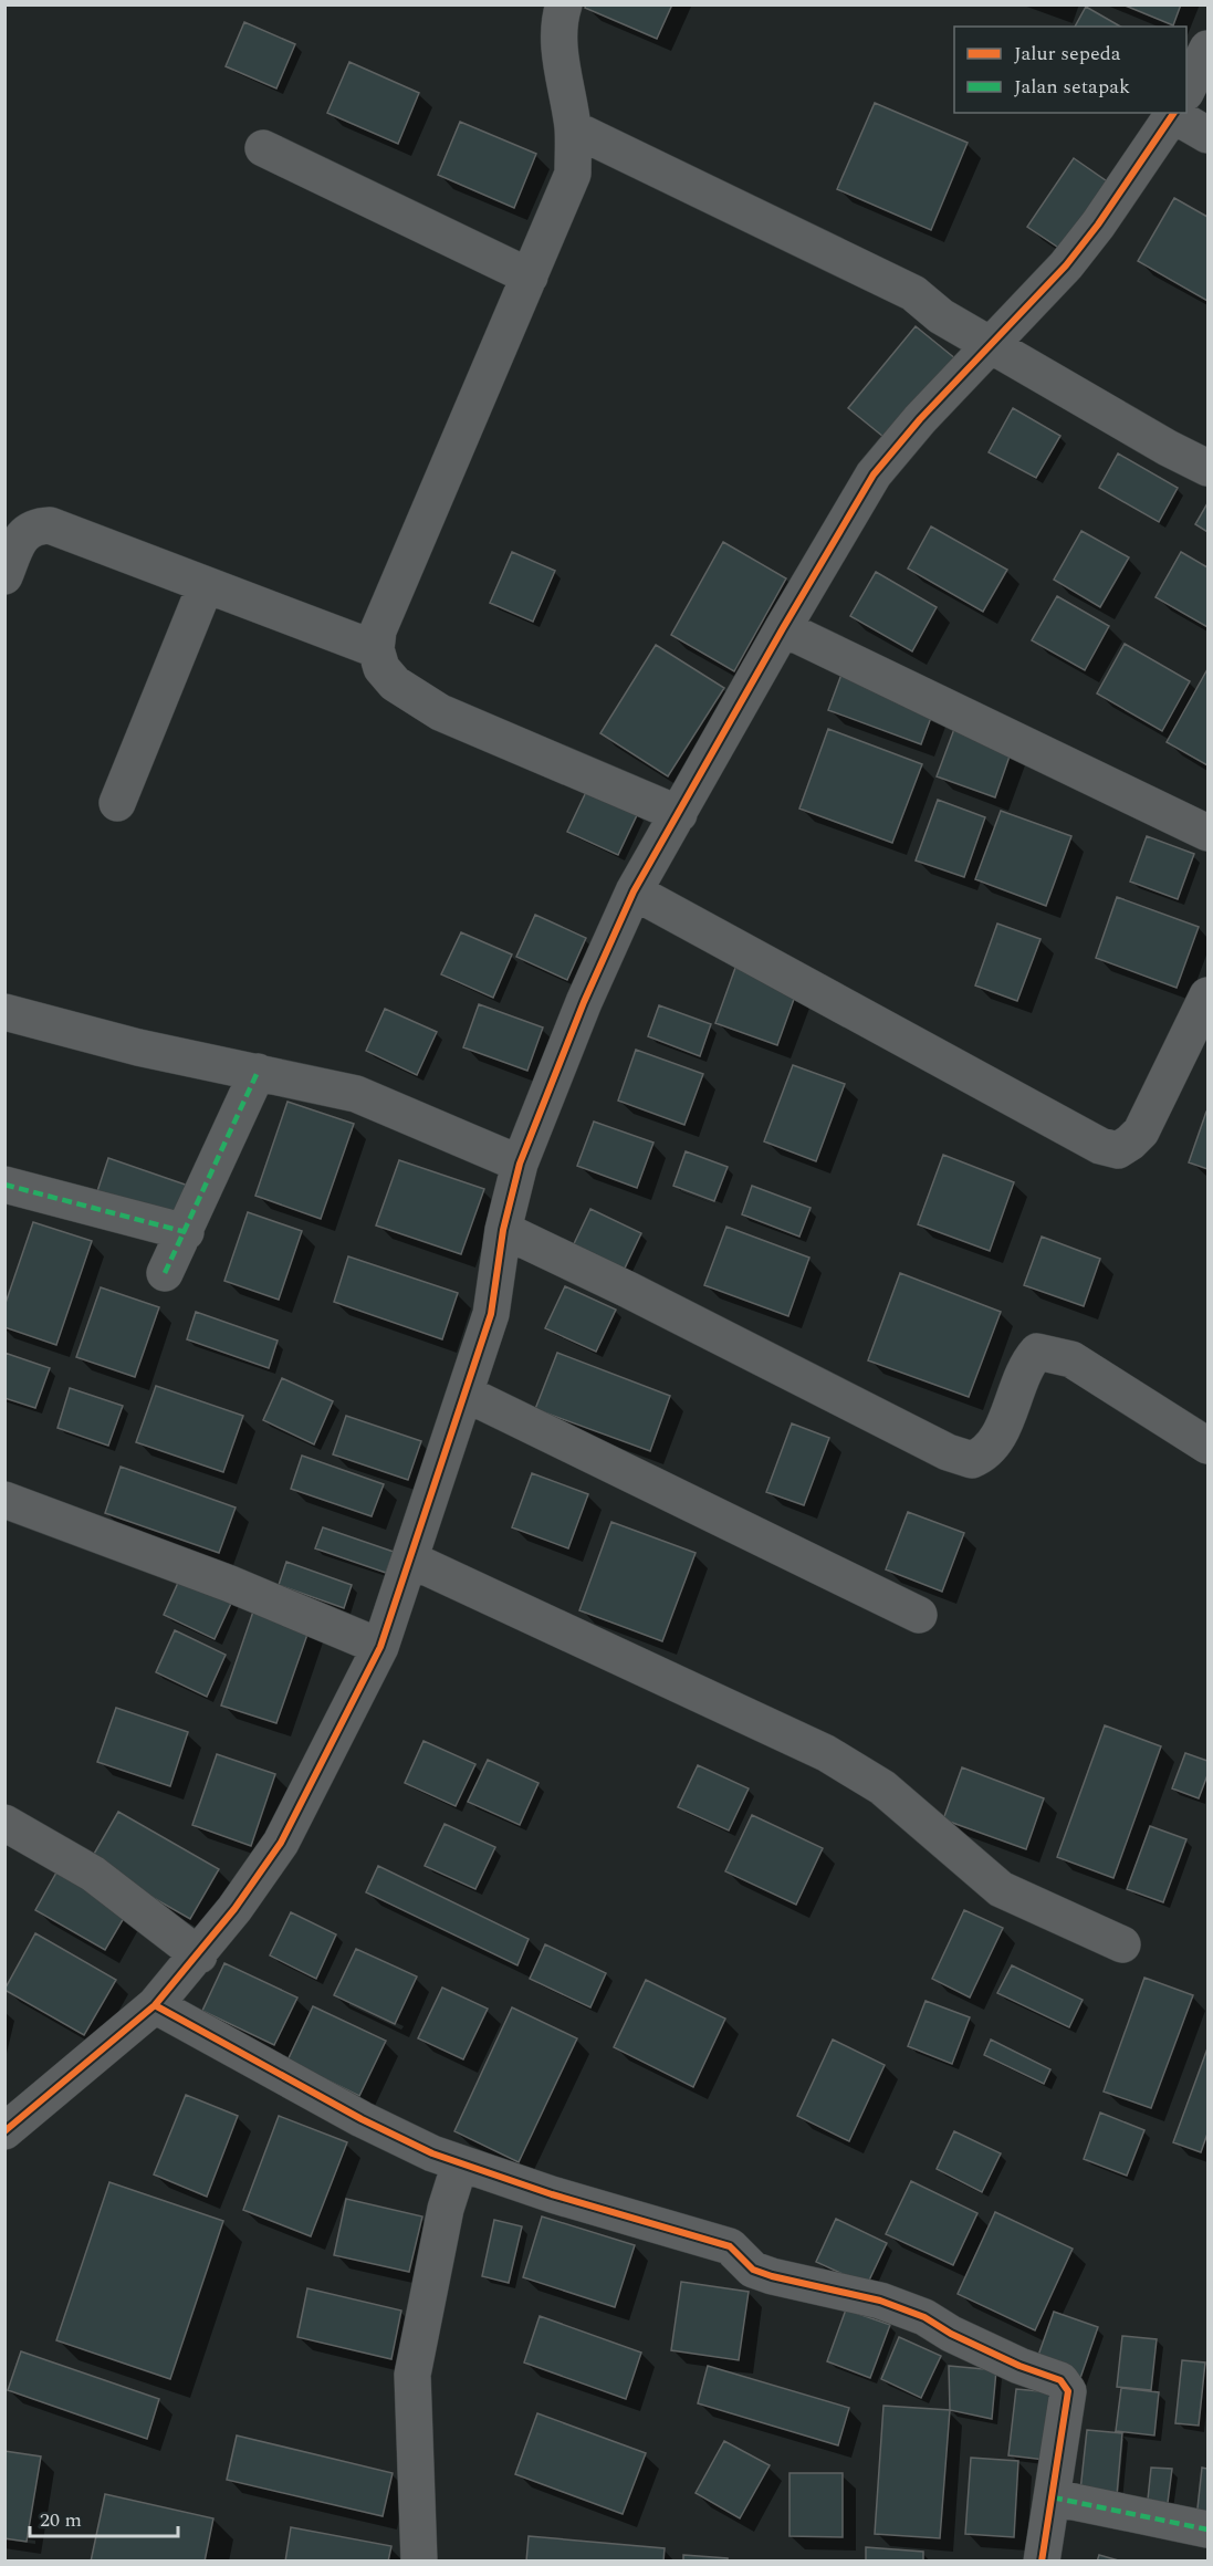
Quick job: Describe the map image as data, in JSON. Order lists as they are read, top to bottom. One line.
{"legend":["Jalur sepeda","Jalan setapak"],"scale_bar":"20 m"}
